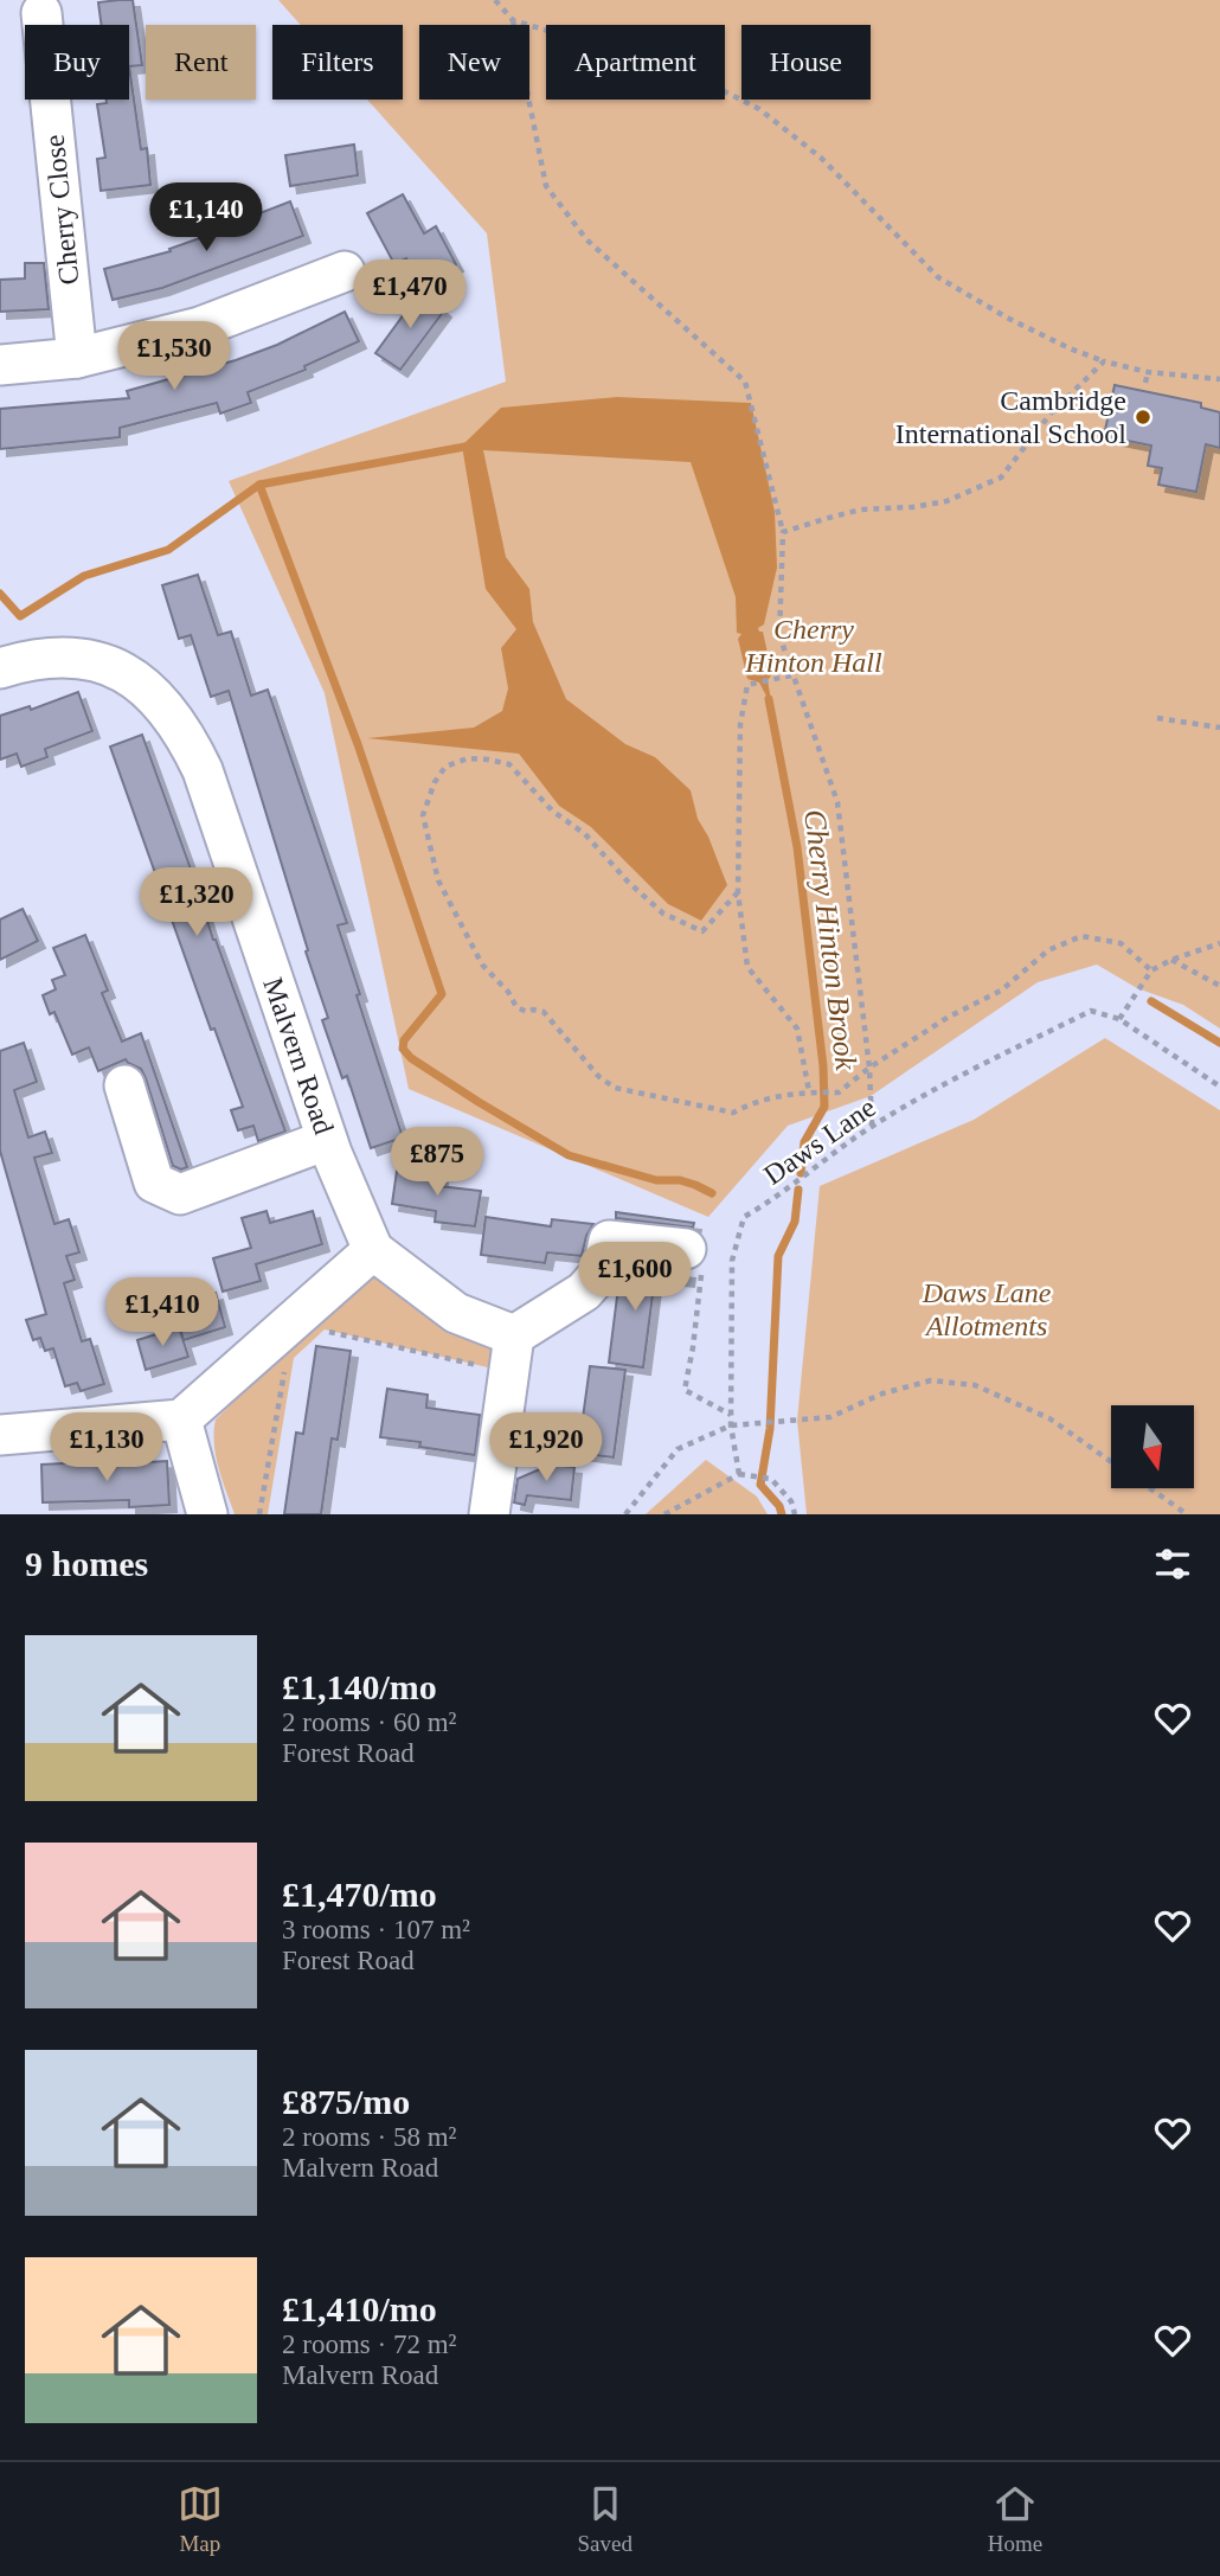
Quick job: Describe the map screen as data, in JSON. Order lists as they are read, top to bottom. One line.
{"streets":{"street":["Cherry Close","Malvern Road"],"path":["Daws Lane"]},"water":["Cherry Hinton Brook"],"parks":["Cherry Hinton Hall","Daws Lane Allotments"],"places":["Cambridge International School"],"north":"bottom","page":{"chip":["Buy","Rent","Filters","New","Apartment","House"],"price":["£1,140","£1,470","£1,530","£1,320","£875","£1,600","£1,410","£1,130","£1,920"],"heading":"9 homes","list":[{"name":"£1,140/mo","note":"2 rooms · 60 m² · Forest Road"},{"name":"£1,470/mo","note":"3 rooms · 107 m² · Forest Road"},{"name":"£875/mo","note":"2 rooms · 58 m² · Malvern Road"},{"name":"£1,410/mo","note":"2 rooms · 72 m² · Malvern Road"}],"tabs":["Map","Saved","Home"]}}
